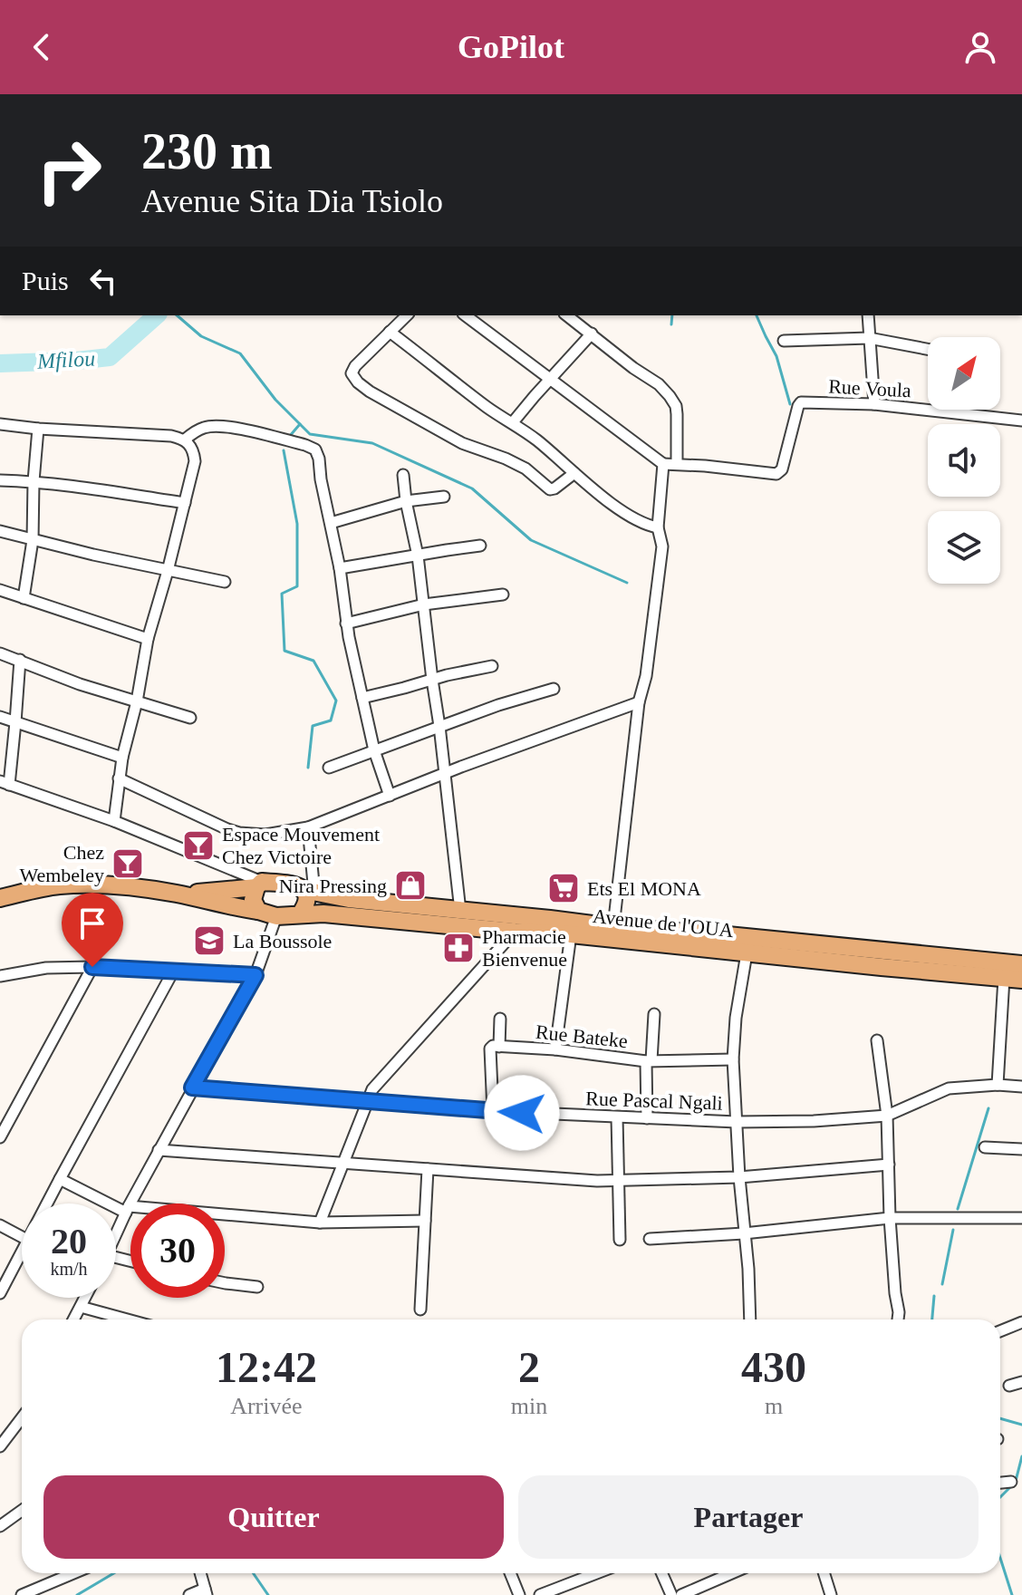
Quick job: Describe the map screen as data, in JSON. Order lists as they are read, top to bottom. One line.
{"streets":{"main road":["Avenue de l'OUA"],"street":["Rue Voula","Rue Bateke","Rue Pascal Ngali"]},"water":["Mfilou"],"places":{"bar":["Espace Mouvement Chez Victoire","Chez Wembeley"],"shop":["Nira Pressing"],"supermarket":["Ets El MONA"],"school or university":["La Boussole"],"pharmacy":["Pharmacie Bienvenue"]},"north":"top right","page":{"header":"GoPilot","turn":["230 m","Avenue Sita Dia Tsiolo"],"then":"Puis","speed":"20 km/h","limit":"30","eta":["12:42","Arrivée","2","min","430","m"],"buttons":["Quitter","Partager"]}}
